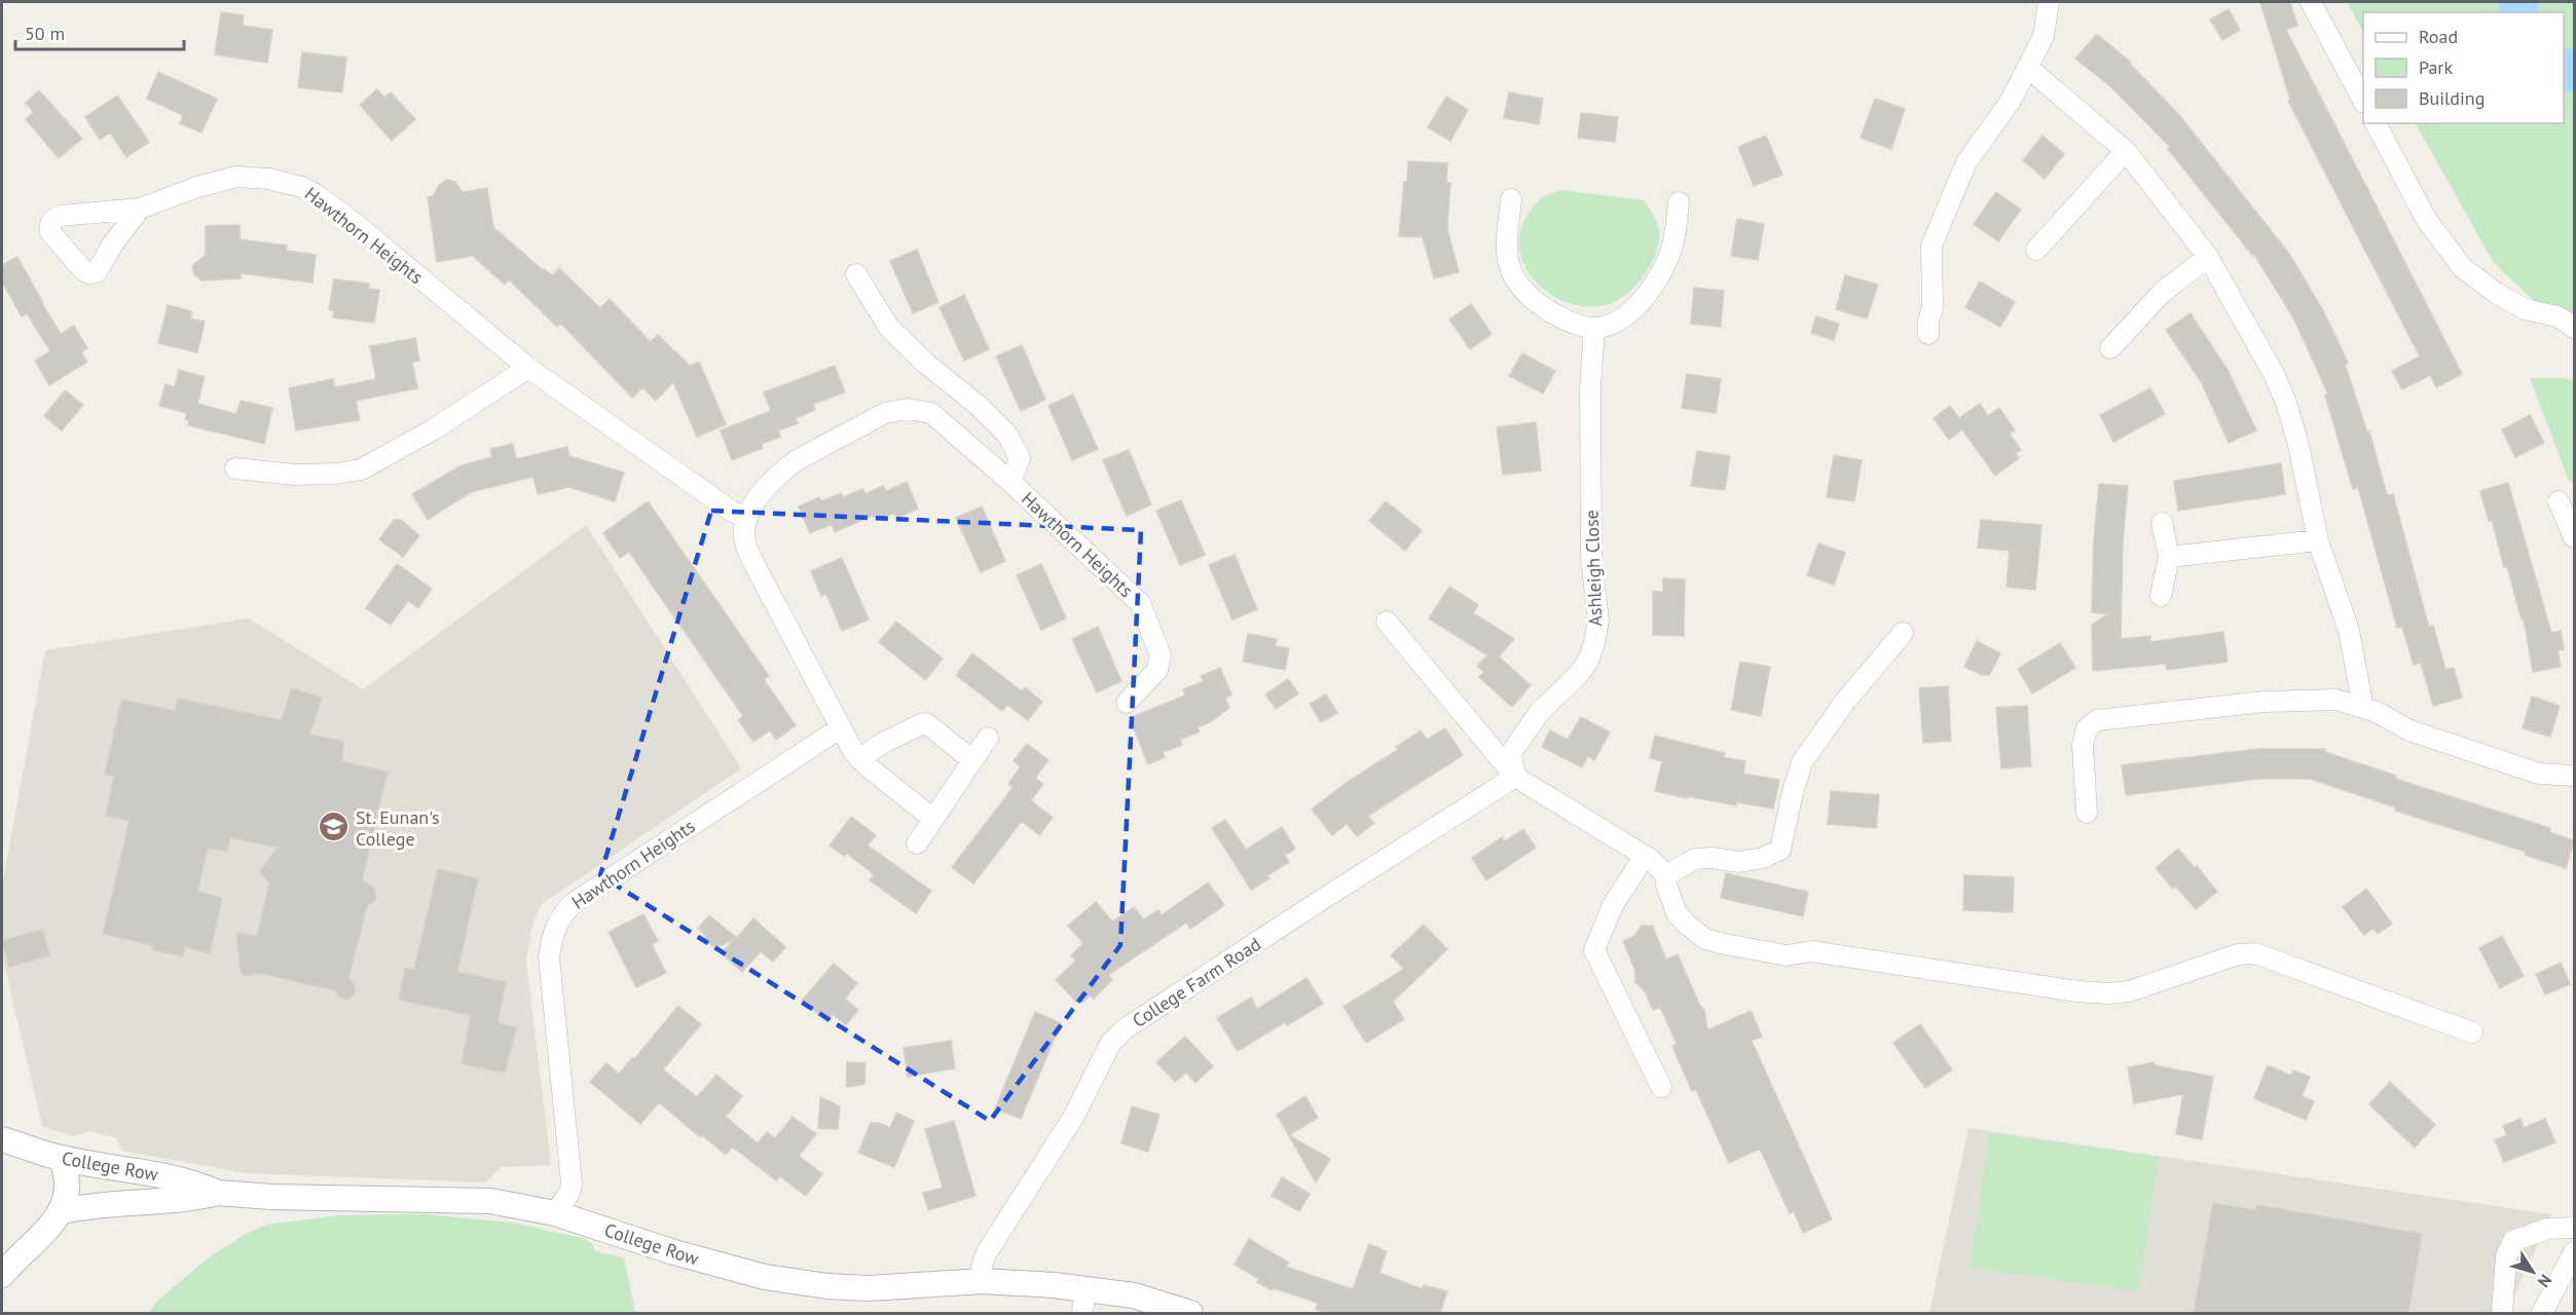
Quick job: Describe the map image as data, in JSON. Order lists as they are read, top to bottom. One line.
{"streets":{"street":["Hawthorn Heights","Ashleigh Close","College Farm Road","College Row"]},"crossings":[["Hawthorn Heights","College Row"],["Ashleigh Close","College Farm Road"],["College Farm Road","College Row"]],"places":{"school or university":["St. Eunan's College"]},"legend":["Road","Park","Building"],"scale_bar":"50 m","north":"bottom right"}
